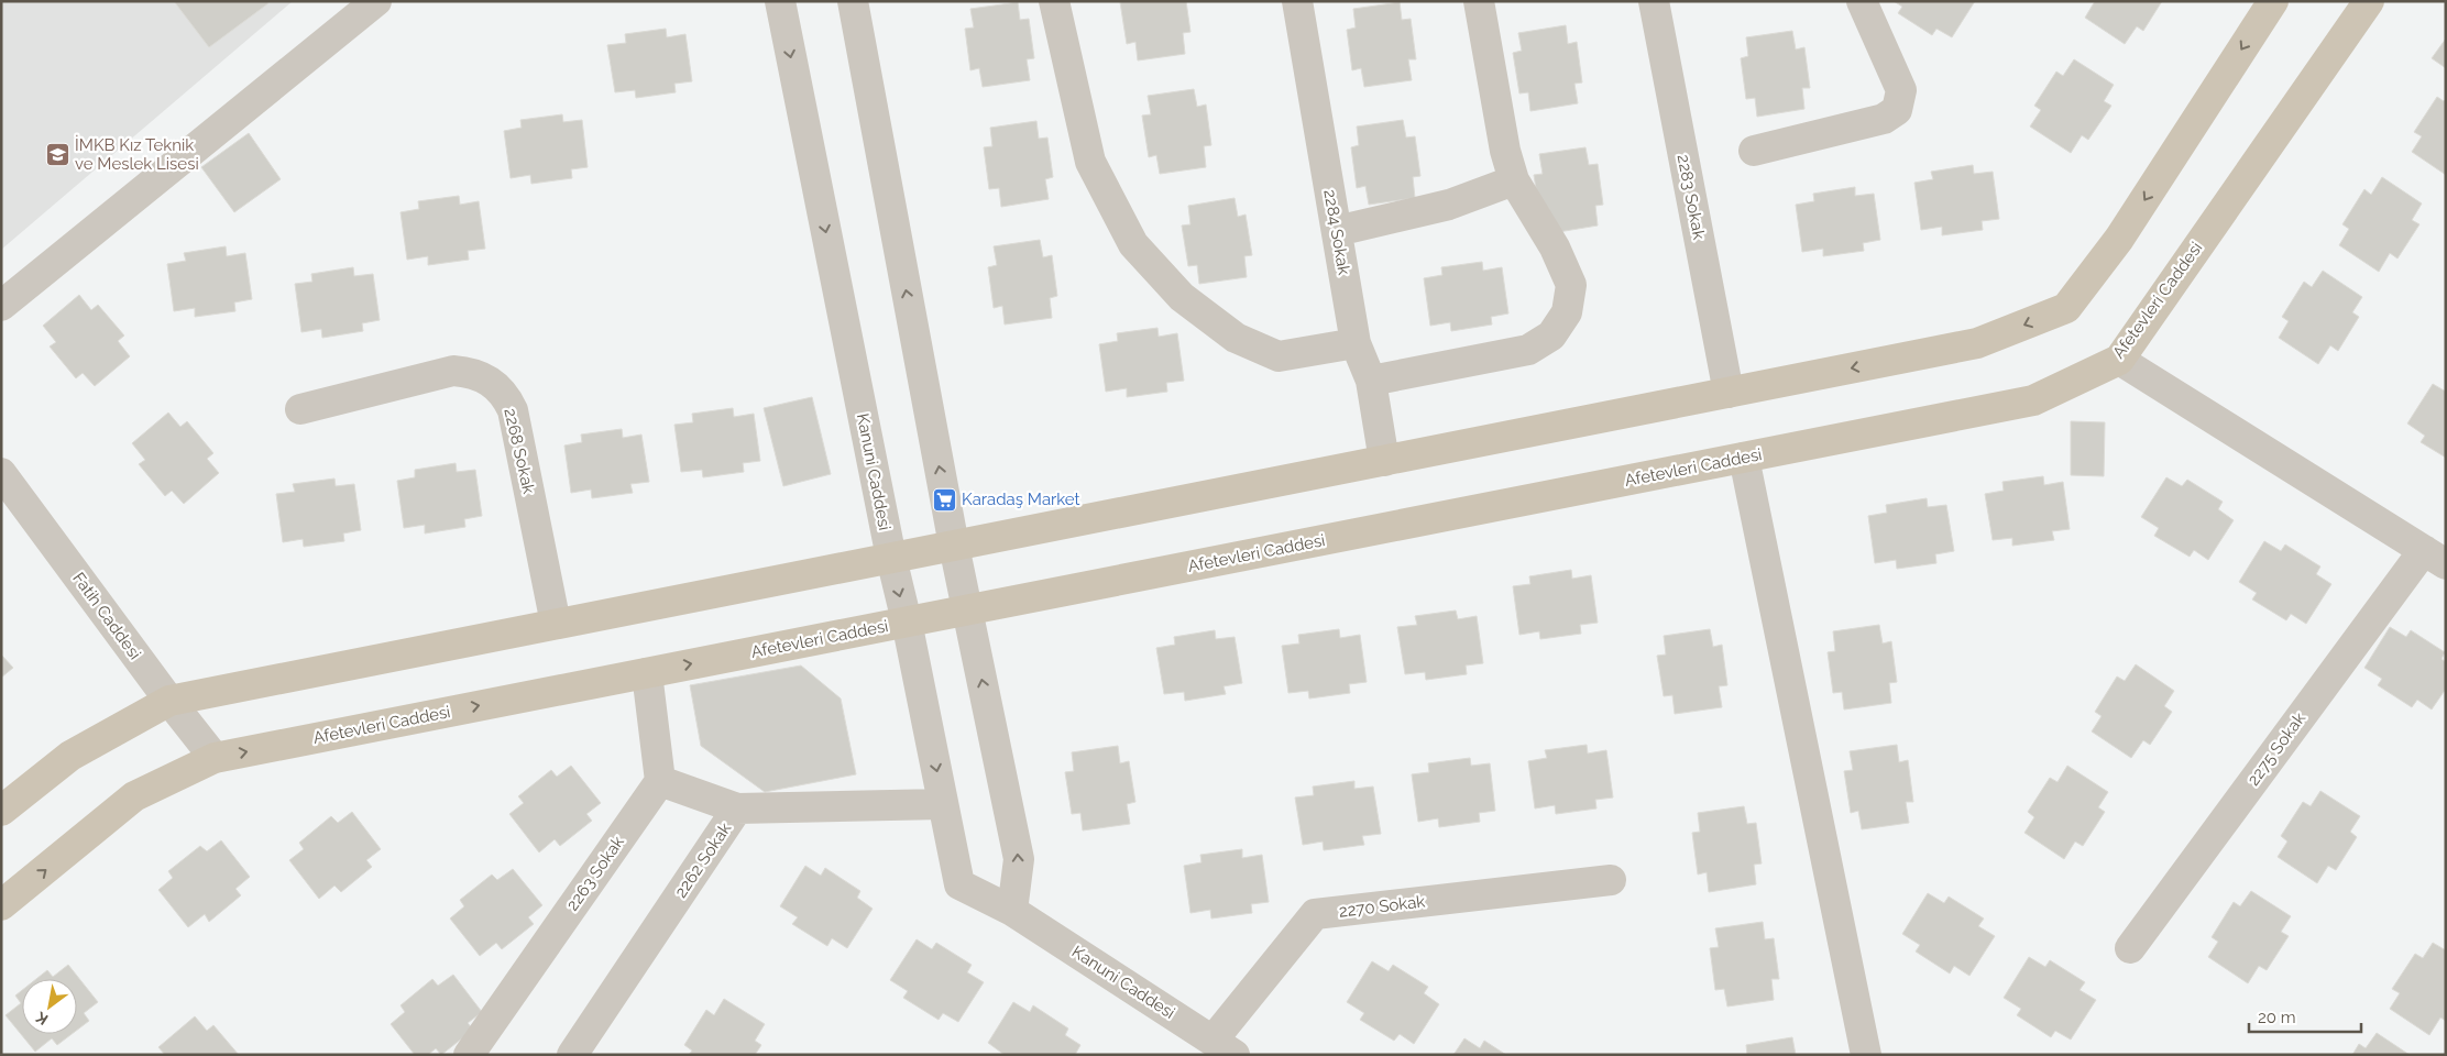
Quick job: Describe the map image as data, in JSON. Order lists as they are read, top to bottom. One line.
{"streets":{"main road":["Afetevleri Caddesi"],"street":["2283 Sokak","2284 Sokak","2268 Sokak","Kanuni Caddesi","Fatih Caddesi","2275 Sokak","2262 Sokak","2263 Sokak","2270 Sokak"]},"crossings":[["Afetevleri Caddesi","Kanuni Caddesi"],["Afetevleri Caddesi","Fatih Caddesi"],["Kanuni Caddesi","2262 Sokak"],["Kanuni Caddesi","2270 Sokak"]],"places":{"school or university":["İMKB Kız Teknik ve Meslek Lisesi"],"supermarket":["Karadaş Market"]},"scale_bar":"20 m","north":"bottom left"}
